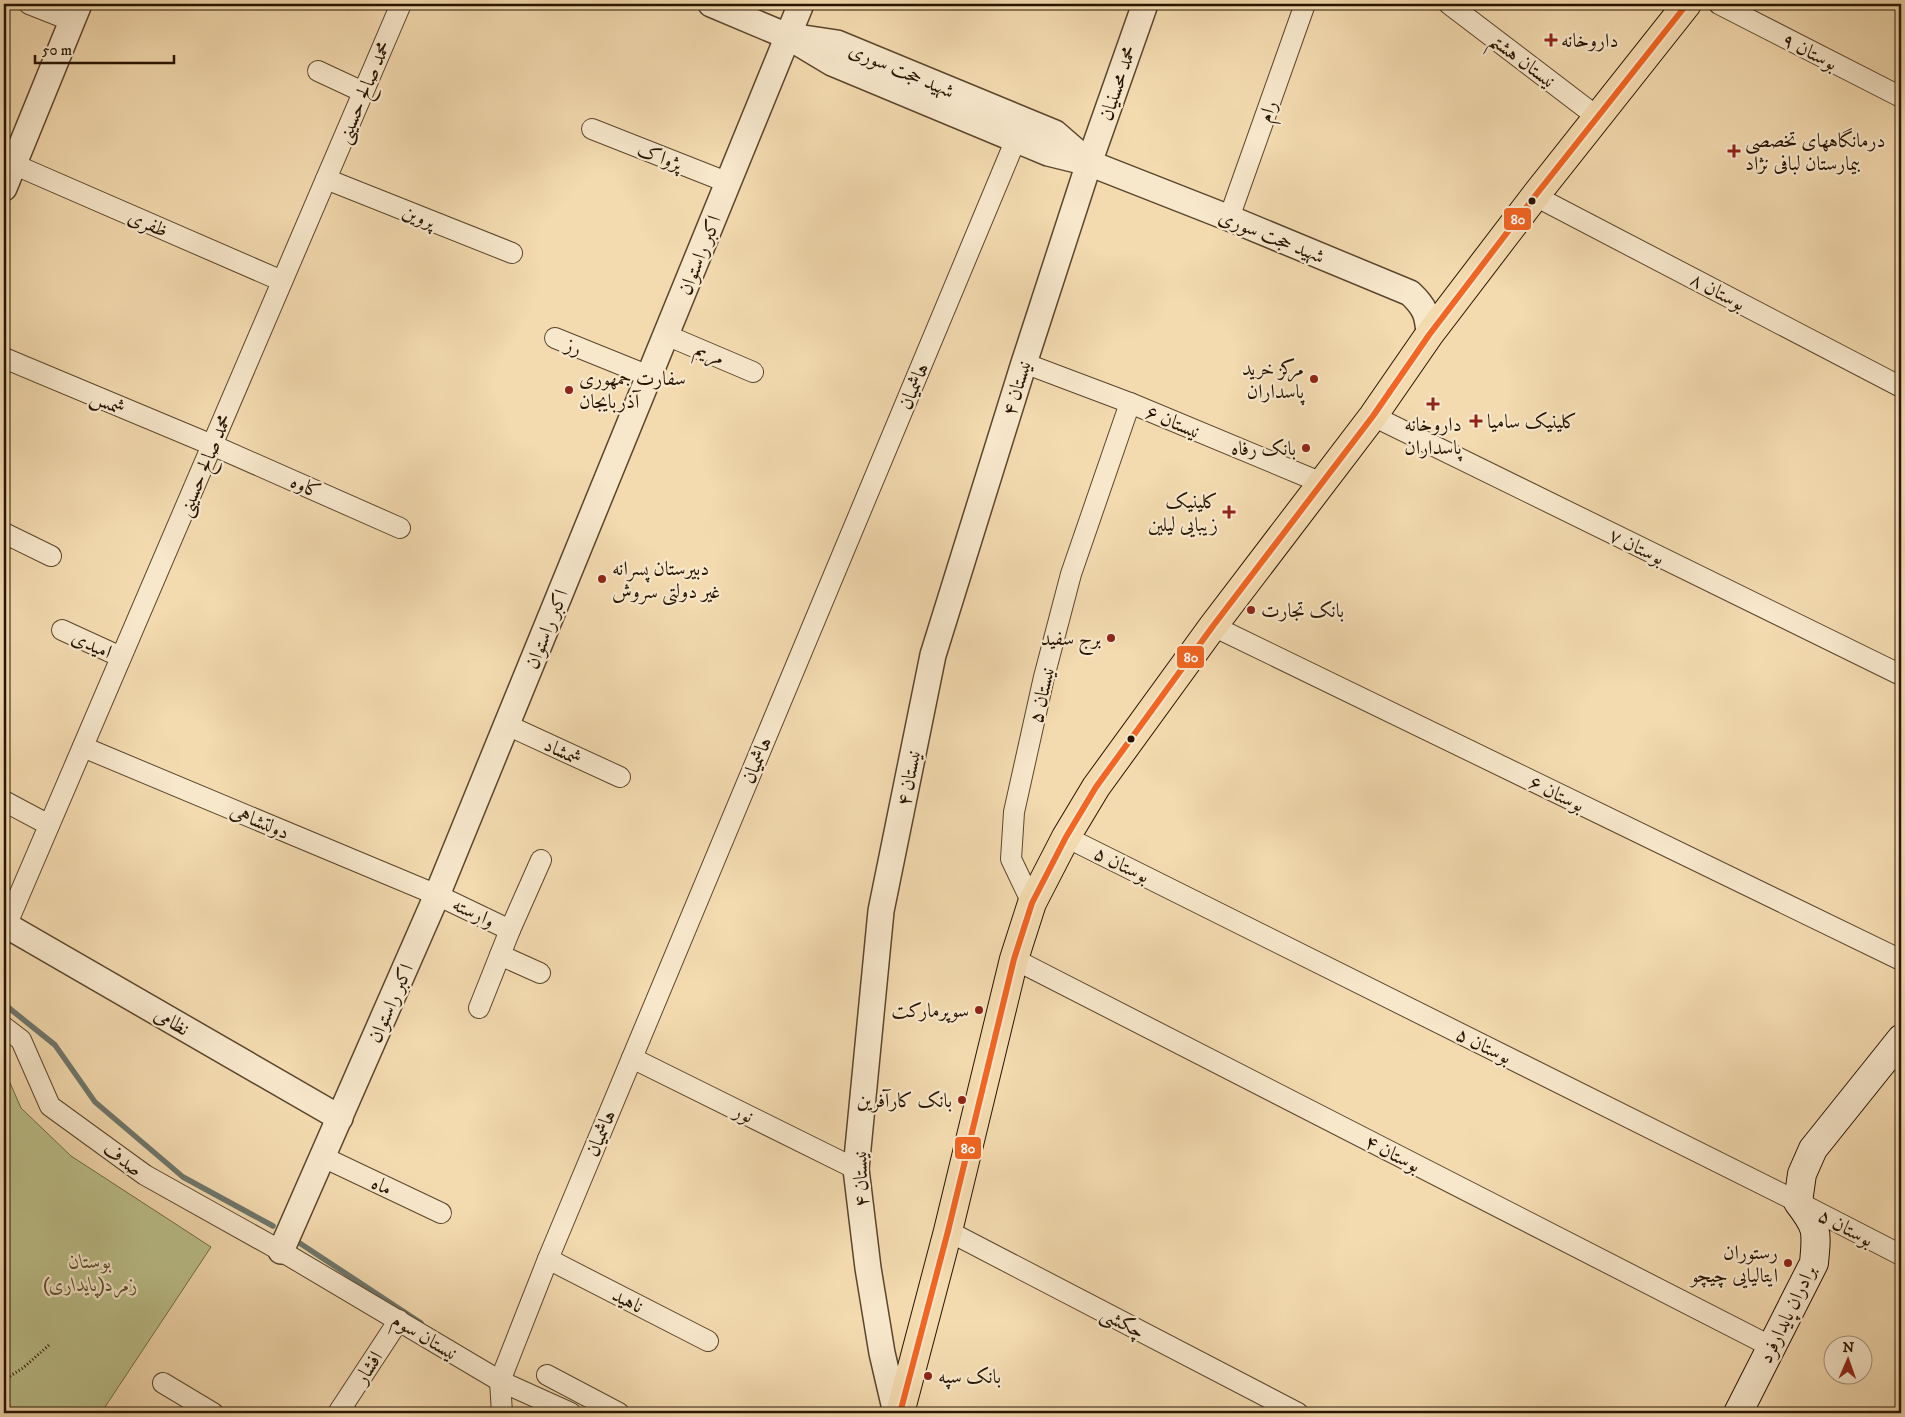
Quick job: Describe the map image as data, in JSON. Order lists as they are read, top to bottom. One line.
{"streets":{"main road":["برادران پایدارفرد"],"street":["بوستان ۹","نیستان هشتم","شهید حجت سوری","محمد محسنیان","محمد صالح حسینی","رام","پژواک","پروین","ظفری","اکبر راستوان","بوستان ۸","رز","مریم","هاشمیان","نیستان ۴","شمس","نیستان ۶","کاوه","بوستان ۷","امیدی","نیستان ۵","شمشاد","بوستان ۶","دولتشاهی","بوستان ۵","وارسته","نظامی","نور","بوستان ۴","صدف","ماه","ناهید","چکشی","نیستان سوم","افشار"]},"crossings":[["شهید حجت سوری","محمد محسنیان"],["شهید حجت سوری","رام"],["شهید حجت سوری","اکبر راستوان"],["شهید حجت سوری","هاشمیان"],["شهید حجت سوری","نیستان ۴"],["محمد محسنیان","نیستان ۴"],["محمد صالح حسینی","پروین"],["محمد صالح حسینی","ظفری"],["محمد صالح حسینی","شمس"],["محمد صالح حسینی","کاوه"],["محمد صالح حسینی","امیدی"],["محمد صالح حسینی","دولتشاهی"],["محمد صالح حسینی","نظامی"],["پژواک","اکبر راستوان"],["اکبر راستوان","رز"],["اکبر راستوان","مریم"],["اکبر راستوان","شمشاد"],["اکبر راستوان","دولتشاهی"],["اکبر راستوان","وارسته"],["اکبر راستوان","نظامی"],["اکبر راستوان","صدف"],["اکبر راستوان","ماه"],["اکبر راستوان","نیستان سوم"],["هاشمیان","نور"],["هاشمیان","ناهید"],["هاشمیان","نیستان سوم"],["نیستان ۴","نیستان ۶"],["نیستان ۴","نور"],["شمس","کاوه"],["نیستان ۶","نیستان ۵"],["دولتشاهی","وارسته"],["بوستان ۵","برادران پایدارفرد"],["بوستان ۴","برادران پایدارفرد"],["صدف","نیستان سوم"],["نیستان سوم","افشار"]],"parks":["بوستان زمرد(پایداری)"],"places":{"health":["داروخانه","درمانگاههای تخصصی بیمارستان لبافی نژاد","داروخانه پاسداران","کلینیک سامیا","کلینیک زیبایی لیلین"],"other":["مرکز خرید پاسداران","سفارت جمهوری آذربایجان","بانک رفاه","دبیرستان پسرانه غیر دولتی سروش","بانک تجارت","برج سفید","سوپرمارکت","بانک کارآفرین","رستوران ایتالیایی چیچو","بانک سپه"]},"lines":["transit line 80"],"scale_bar":"50 m","north":"top"}
